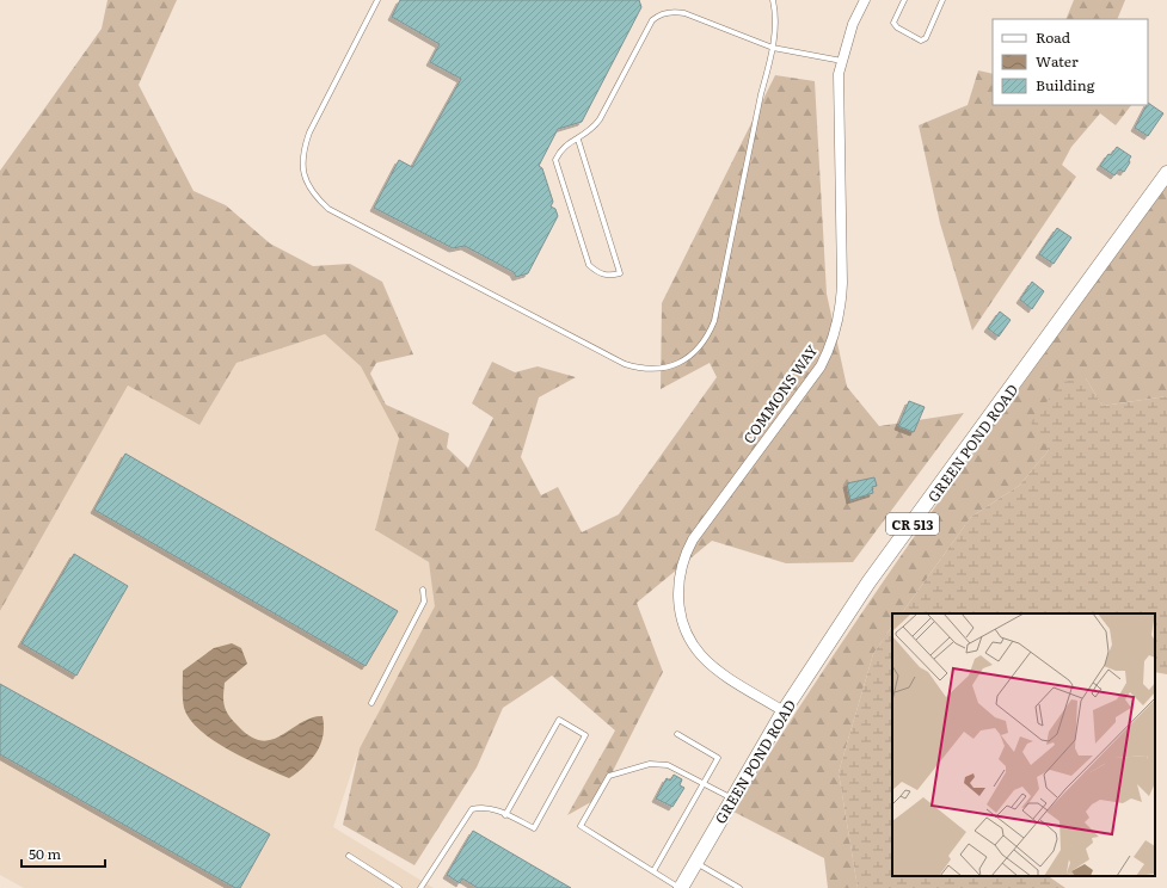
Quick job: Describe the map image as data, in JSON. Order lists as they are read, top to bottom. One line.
{"streets":{"main road":["GREEN POND ROAD","CR 513"],"street":["COMMONS WAY"]},"crossings":[["COMMONS WAY","GREEN POND ROAD"]],"legend":["Road","Water","Building"],"scale_bar":"50 m"}
